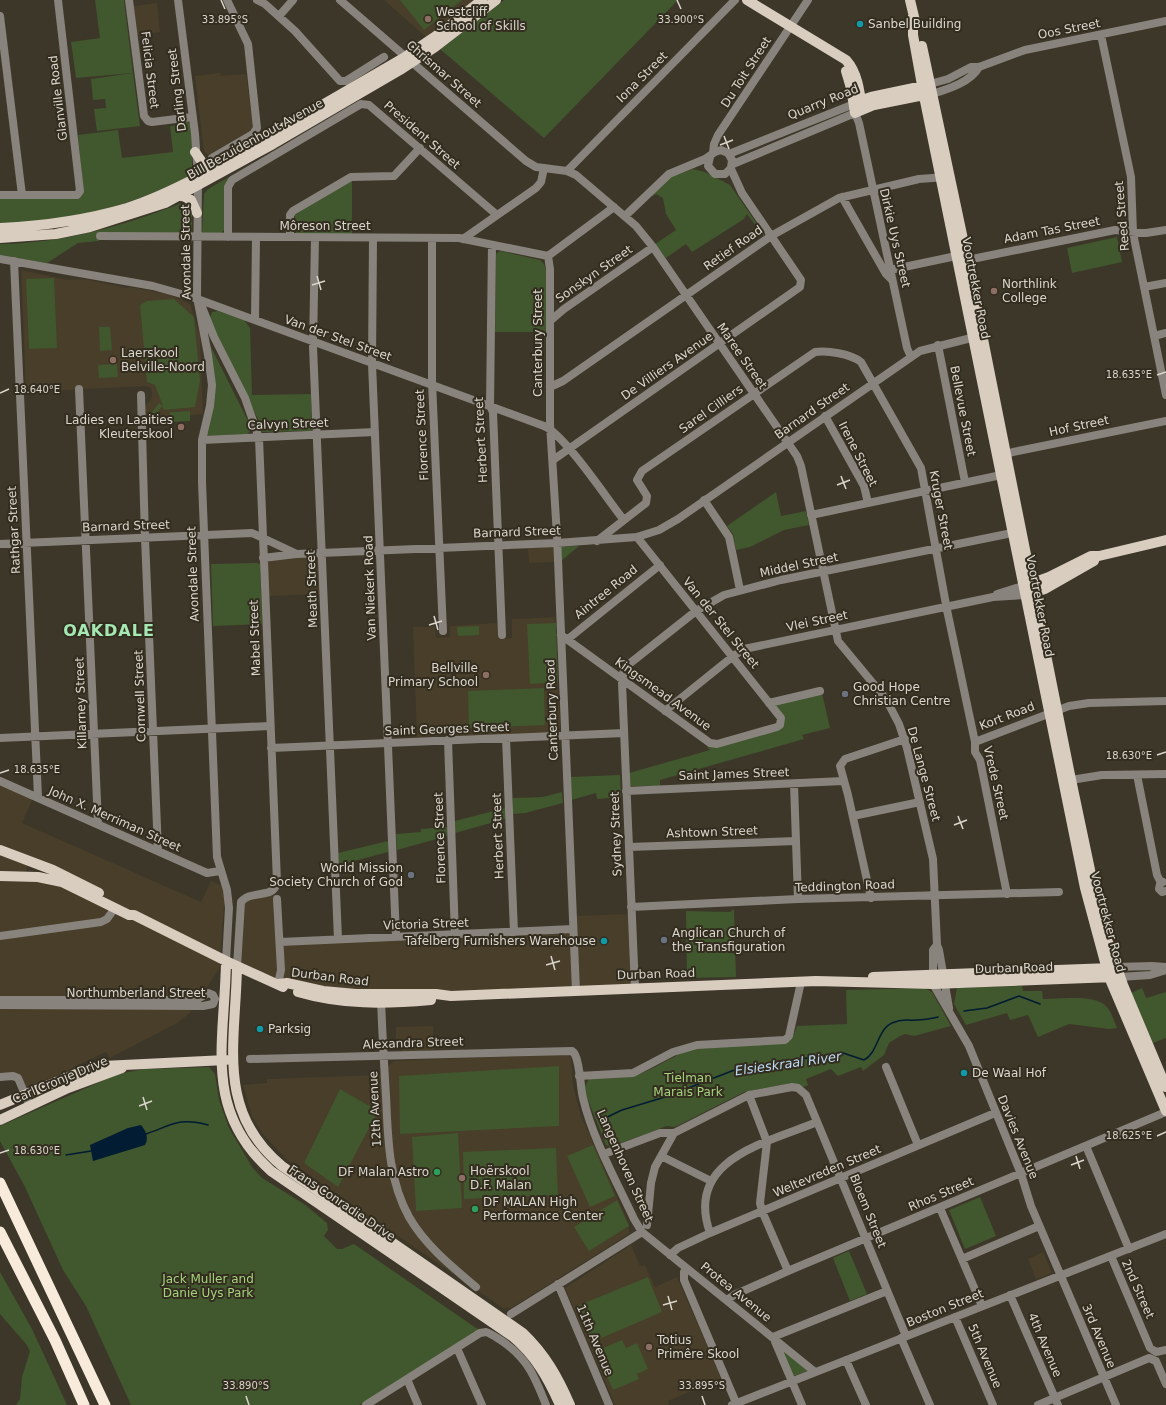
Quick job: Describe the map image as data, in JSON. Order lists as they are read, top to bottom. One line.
{"streets":{"main road":["Quarry Road","Bill Bezuidenhout Avenue","Voortrekker Road","Durban Road","Carl Cronje Drive","Frans Conradie Drive"],"street":["Oos Street","Felicia Street","Du Toit Street","Chrismar Street","Iona Street","Darling Street","Glanville Road","President Street","Reed Street","Môreson Street","Adam Tas Street","Dirkie Uys Street","Retief Road","Avondale Street","Sonskyn Street","Van der Stel Street","Canterbury Street","Maree Street","De Villiers Avenue","Sarel Cilliers","Barnard Street","Bellevue Street","Calvyn Street","Hof Street","Florence Street","Herbert Street","Irene Street","Kruger Street","Rathgar Street","Middel Street","Van Niekerk Road","Meath Street","Aintree Road","Vlei Street","Mabel Street","Kingsmead Avenue","Cornwell Street","Killarney Street","Canterbury Road","Kort Road","Saint Georges Street","Saint James Street","De Lange Street","Vrede Street","John X. Merriman Street","Ashtown Street","Sydney Street","Teddington Road","Victoria Street","Northumberland Street","Alexandra Street","12th Avenue","Davies Avenue","Langenhoven Street","Weltevreden Street","Rhos Street","Bloem Street","2nd Street","Protea Avenue","Boston Street","3rd Avenue","11th Avenue","4th Avenue","5th Avenue"]},"crossings":[["Oos Street","Quarry Road"],["Oos Street","Reed Street"],["Oos Street","Voortrekker Road"],["Felicia Street","Darling Street"],["Du Toit Street","Quarry Road"],["Du Toit Street","De Villiers Avenue"],["Chrismar Street","Bill Bezuidenhout Avenue"],["Chrismar Street","Maree Street"],["Iona Street","Maree Street"],["Darling Street","Bill Bezuidenhout Avenue"],["Darling Street","Avondale Street"],["Quarry Road","Dirkie Uys Street"],["Quarry Road","Voortrekker Road"],["Quarry Road","De Villiers Avenue"],["President Street","Môreson Street"],["Bill Bezuidenhout Avenue","Avondale Street"],["Reed Street","Adam Tas Street"],["Môreson Street","Avondale Street"],["Môreson Street","Canterbury Street"],["Môreson Street","Florence Street"],["Môreson Street","Herbert Street"],["Môreson Street","Van Niekerk Road"],["Môreson Street","Meath Street"],["Adam Tas Street","Voortrekker Road"],["Dirkie Uys Street","Retief Road"],["Dirkie Uys Street","Barnard Street"],["Retief Road","Voortrekker Road"],["Retief Road","Canterbury Street"],["Retief Road","Maree Street"],["Retief Road","De Villiers Avenue"],["Avondale Street","Van der Stel Street"],["Avondale Street","Barnard Street"],["Avondale Street","Calvyn Street"],["Avondale Street","Mabel Street"],["Avondale Street","John X. Merriman Street"],["Avondale Street","Durban Road"],["Avondale Street","Frans Conradie Drive"],["Sonskyn Street","Canterbury Street"],["Sonskyn Street","Maree Street"],["Voortrekker Road","Barnard Street"],["Voortrekker Road","Hof Street"],["Voortrekker Road","Middel Street"],["Voortrekker Road","Vlei Street"],["Voortrekker Road","Kort Road"],["Voortrekker Road","Durban Road"],["Voortrekker Road","Rhos Street"],["Van der Stel Street","Canterbury Street"],["Van der Stel Street","De Villiers Avenue"],["Van der Stel Street","Sarel Cilliers"],["Van der Stel Street","Barnard Street"],["Van der Stel Street","Florence Street"],["Van der Stel Street","Herbert Street"],["Van der Stel Street","Rathgar Street"],["Van der Stel Street","Middel Street"],["Van der Stel Street","Van Niekerk Road"],["Van der Stel Street","Meath Street"],["Van der Stel Street","Aintree Road"],["Van der Stel Street","Vlei Street"],["Van der Stel Street","Mabel Street"],["Van der Stel Street","Kingsmead Avenue"],["Van der Stel Street","Canterbury Road"],["Canterbury Street","Canterbury Road"],["Maree Street","De Villiers Avenue"],["Maree Street","Sarel Cilliers"],["Maree Street","Barnard Street"],["Maree Street","Middel Street"],["Maree Street","Vlei Street"],["Maree Street","De Lange Street"],["De Villiers Avenue","Canterbury Road"],["Sarel Cilliers","Barnard Street"],["Sarel Cilliers","Kruger Street"],["Barnard Street","Bellevue Street"],["Barnard Street","Florence Street"],["Barnard Street","Herbert Street"],["Barnard Street","Irene Street"],["Barnard Street","Kruger Street"],["Barnard Street","Rathgar Street"],["Barnard Street","Van Niekerk Road"],["Barnard Street","Meath Street"],["Barnard Street","Mabel Street"],["Barnard Street","Cornwell Street"],["Barnard Street","Killarney Street"],["Barnard Street","Canterbury Road"],["Calvyn Street","Van Niekerk Road"],["Calvyn Street","Meath Street"],["Calvyn Street","Mabel Street"],["Florence Street","Saint Georges Street"],["Florence Street","Victoria Street"],["Herbert Street","Saint Georges Street"],["Herbert Street","Victoria Street"],["Kruger Street","Middel Street"],["Kruger Street","Vlei Street"],["Kruger Street","Vrede Street"],["Rathgar Street","John X. Merriman Street"],["Middel Street","Kingsmead Avenue"],["Middel Street","Sydney Street"],["Van Niekerk Road","Saint Georges Street"],["Van Niekerk Road","Victoria Street"],["Meath Street","Saint Georges Street"],["Meath Street","Victoria Street"],["Aintree Road","Kingsmead Avenue"],["Aintree Road","Canterbury Road"],["Vlei Street","Kingsmead Avenue"],["Vlei Street","De Lange Street"],["Vlei Street","Vrede Street"],["Mabel Street","Saint Georges Street"],["Mabel Street","Durban Road"],["Mabel Street","Frans Conradie Drive"],["Kingsmead Avenue","Canterbury Road"],["Kingsmead Avenue","Sydney Street"],["Cornwell Street","John X. Merriman Street"],["Killarney Street","John X. Merriman Street"],["Canterbury Road","Saint Georges Street"],["Canterbury Road","Victoria Street"],["Canterbury Road","Durban Road"],["Kort Road","Vrede Street"],["Saint Georges Street","Sydney Street"],["Saint James Street","Sydney Street"],["De Lange Street","Teddington Road"],["De Lange Street","Durban Road"],["De Lange Street","Davies Avenue"],["Vrede Street","Teddington Road"],["Ashtown Street","Sydney Street"],["Sydney Street","Teddington Road"],["Sydney Street","Durban Road"],["Durban Road","12th Avenue"],["Durban Road","Davies Avenue"],["Durban Road","Frans Conradie Drive"],["Alexandra Street","12th Avenue"],["Alexandra Street","Langenhoven Street"],["Carl Cronje Drive","Frans Conradie Drive"],["Davies Avenue","Weltevreden Street"],["Davies Avenue","Rhos Street"],["Davies Avenue","Boston Street"],["Davies Avenue","3rd Avenue"],["Langenhoven Street","Protea Avenue"],["Langenhoven Street","11th Avenue"],["Weltevreden Street","Bloem Street"],["Weltevreden Street","Protea Avenue"],["Rhos Street","Bloem Street"],["Rhos Street","Protea Avenue"],["Bloem Street","Boston Street"],["2nd Street","Boston Street"],["Protea Avenue","Boston Street"],["Boston Street","3rd Avenue"],["Boston Street","4th Avenue"],["Boston Street","5th Avenue"]],"districts":["OAKDALE"],"water":["Elsieskraal River"],"parks":["Tielman Marais Park","Jack Muller and Danie Uys Park"],"places":["Westcliff School of Skills","Sanbel Building","Northlink College","Laerskool Belville-Noord","Ladies en Laaities Kleuterskool","Bellville Primary School","Good Hope Christian Centre","World Mission Society Church of God","Anglican Church of the Transfiguration","Tafelberg Furnishers Warehouse","Parksig","De Waal Hof","DF Malan Astro","Hoërskool D.F. Malan","DF MALAN High Performance Center","Totius Primêre Skool"],"coordinates":["33.895°S","33.900°S","18.635°E","18.640°E","18.630°E","18.625°E","33.890°S"]}
